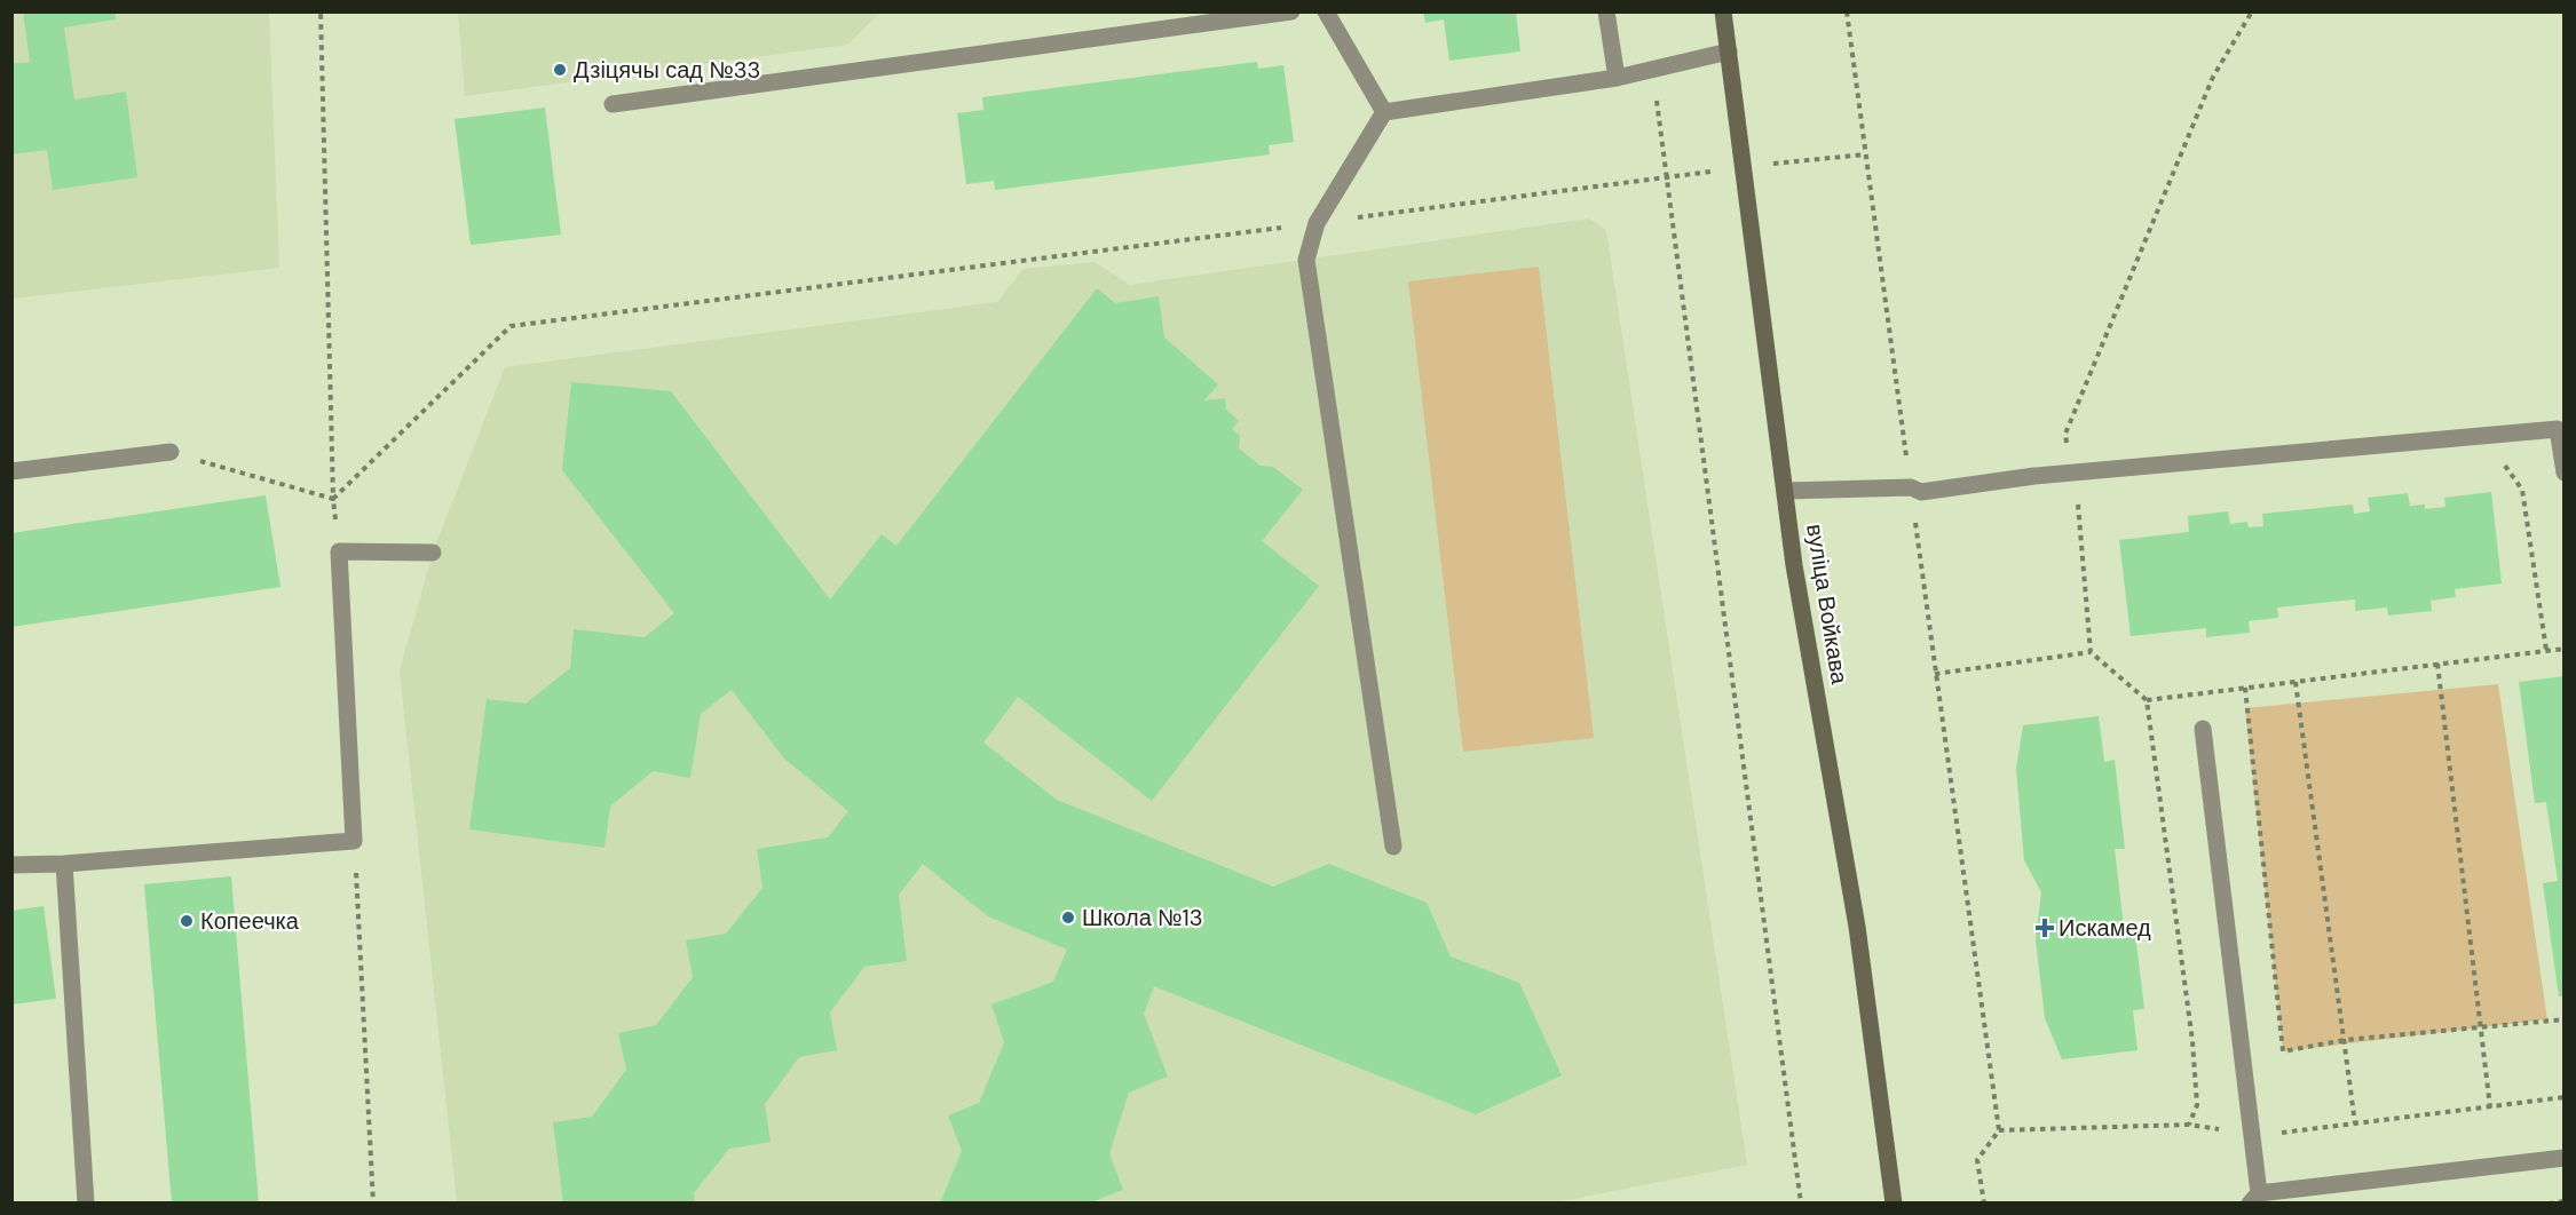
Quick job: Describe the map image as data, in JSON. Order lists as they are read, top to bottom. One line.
{"streets":{"main road":["вуліца Войкава"]},"places":{"other":["Дзіцячы сад №33","Школа №13","Копеечка"],"health":["Искамед"]}}
